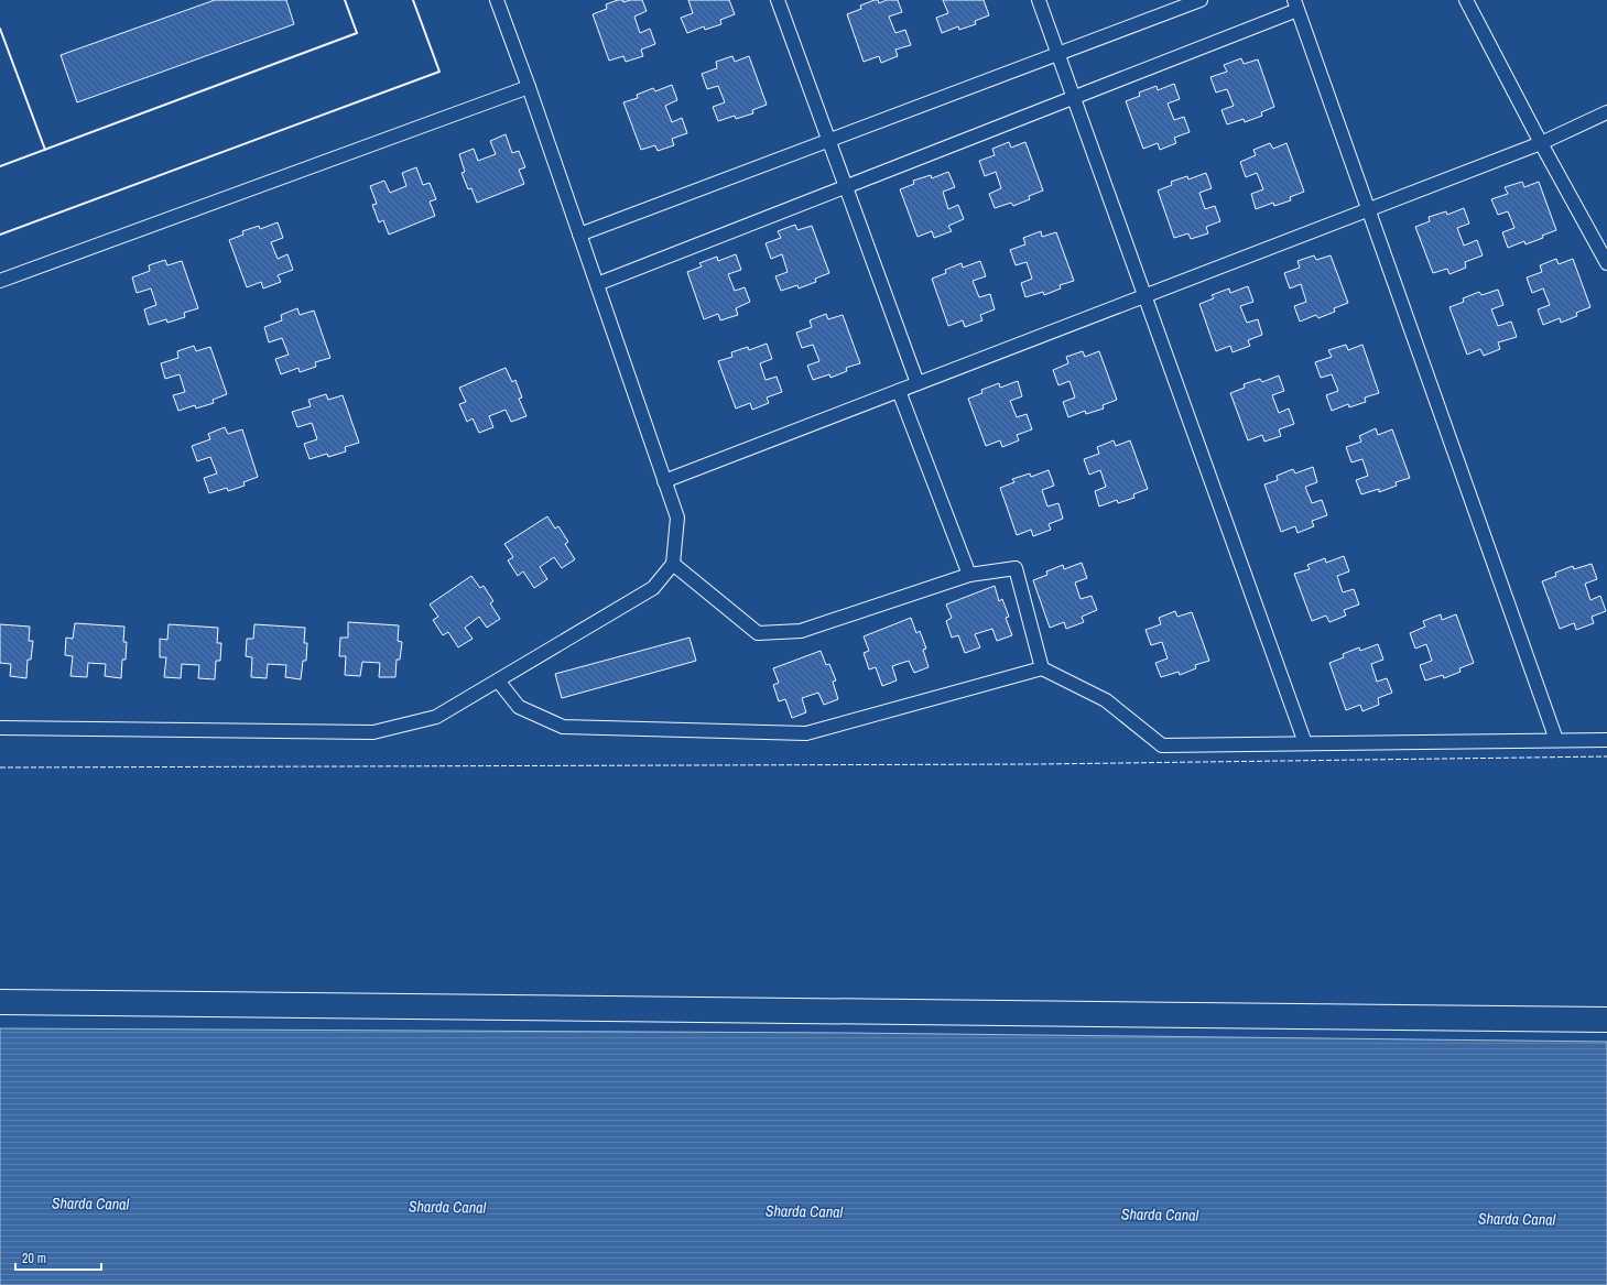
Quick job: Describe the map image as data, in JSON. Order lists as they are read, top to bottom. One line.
{"water":["Sharda Canal"],"scale_bar":"20 m"}
